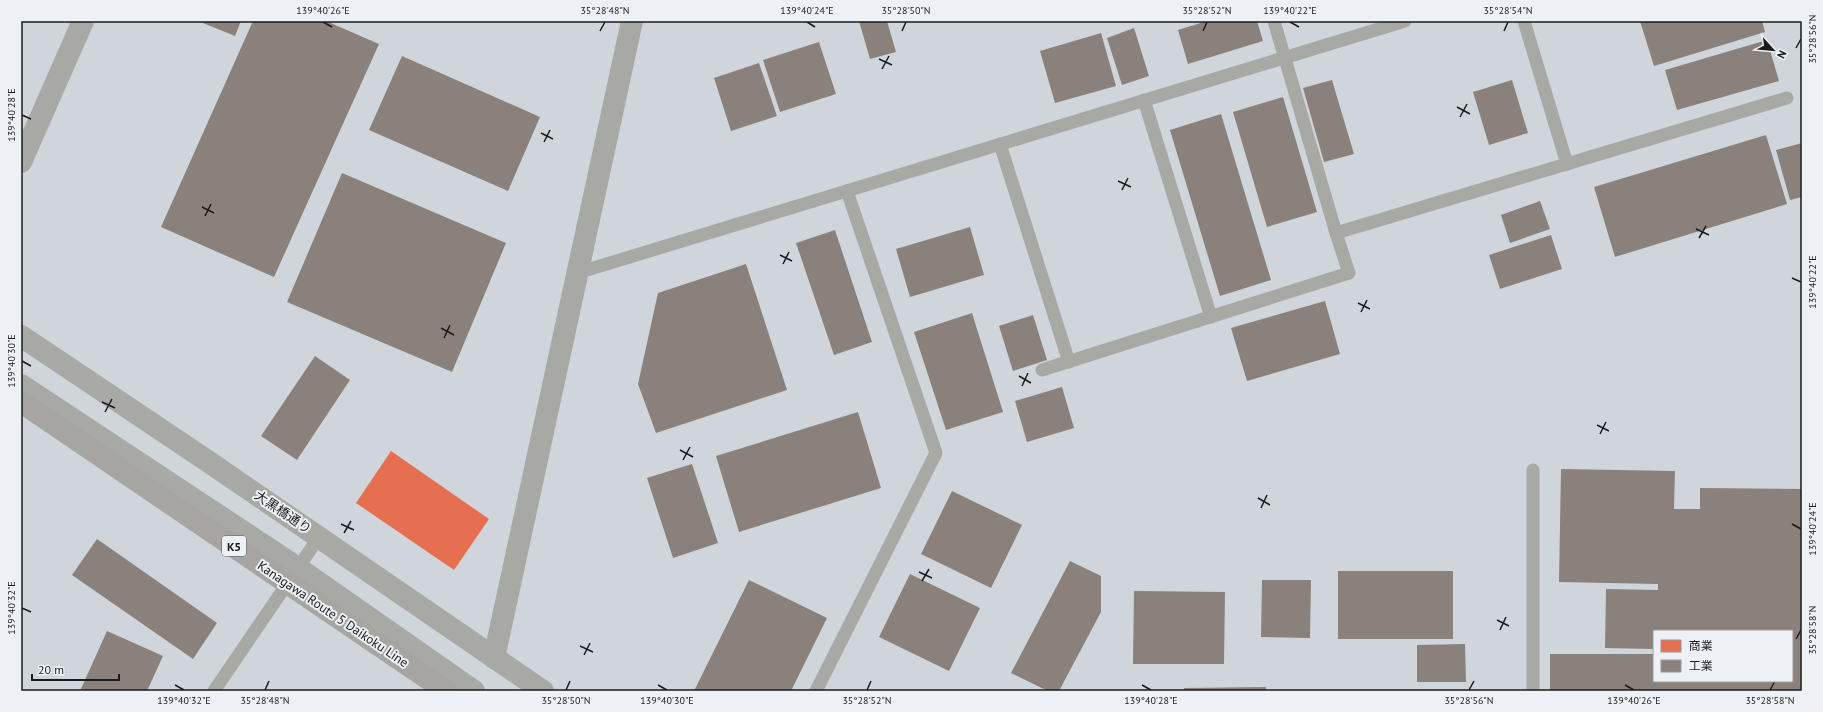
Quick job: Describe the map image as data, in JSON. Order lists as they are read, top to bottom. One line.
{"streets":{"highway":["K5","Kanagawa Route 5 Daikoku Line"],"street":["大黒橋通り"]},"legend":["商業","工業"],"scale_bar":"20 m","north":"bottom right","coordinates":["139°40'26\"E","35°28'48\"N","139°40'24\"E","35°28'50\"N","35°28'52\"N","139°40'22\"E","35°28'54\"N","35°28'56\"N","139°40'28\"E","139°40'30\"E","139°40'32\"E","35°28'58\"N"]}
